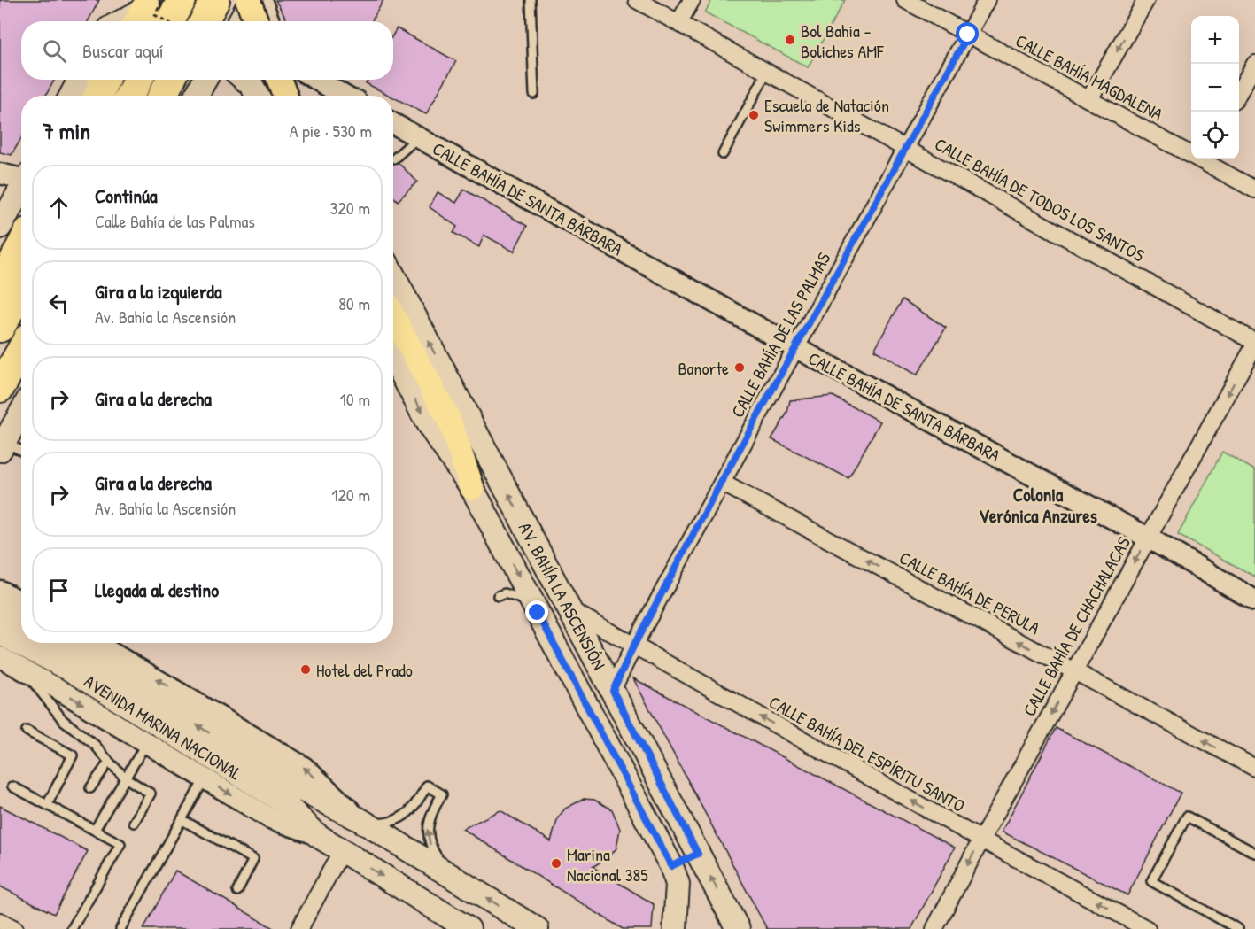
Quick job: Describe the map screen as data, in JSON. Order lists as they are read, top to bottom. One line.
{"streets":{"main road":["AV. BAHÍA LA ASCENSIÓN","AVENIDA MARINA NACIONAL"],"street":["CALLE BAHÍA MAGDALENA","CALLE BAHÍA DE SANTA BÁRBARA","CALLE BAHÍA DE TODOS LOS SANTOS","CALLE BAHÍA DE LAS PALMAS","CALLE BAHÍA DE PERULA","CALLE BAHÍA DE CHACHALACAS","CALLE BAHÍA DEL ESPÍRITU SANTO"]},"crossings":[["CALLE BAHÍA MAGDALENA","CALLE BAHÍA DE LAS PALMAS"],["CALLE BAHÍA DE SANTA BÁRBARA","CALLE BAHÍA DE LAS PALMAS"],["CALLE BAHÍA DE SANTA BÁRBARA","CALLE BAHÍA DE CHACHALACAS"],["CALLE BAHÍA DE TODOS LOS SANTOS","CALLE BAHÍA DE LAS PALMAS"],["CALLE BAHÍA DE TODOS LOS SANTOS","CALLE BAHÍA DE CHACHALACAS"],["CALLE BAHÍA DE LAS PALMAS","CALLE BAHÍA DE PERULA"],["CALLE BAHÍA DE LAS PALMAS","AV. BAHÍA LA ASCENSIÓN"],["CALLE BAHÍA DE LAS PALMAS","CALLE BAHÍA DEL ESPÍRITU SANTO"],["CALLE BAHÍA DE PERULA","CALLE BAHÍA DE CHACHALACAS"],["AV. BAHÍA LA ASCENSIÓN","CALLE BAHÍA DEL ESPÍRITU SANTO"],["CALLE BAHÍA DE CHACHALACAS","CALLE BAHÍA DEL ESPÍRITU SANTO"]],"one_way":["CALLE BAHÍA DE PERULA","CALLE BAHÍA DE CHACHALACAS","CALLE BAHÍA DEL ESPÍRITU SANTO"],"districts":["Colonia Verónica Anzures"],"places":["Bol Bahia - Boliches AMF","Escuela de Natación Swimmers Kids","Banorte","Hotel del Prado","Marina Nacional 385"],"page":{"map_buttons":["+","−"],"search":"Buscar aquí","heading":["7 min","A pie · 530 m"],"list":[["Continúa","Calle Bahía de las Palmas","320 m"],["Gira a la izquierda","Av. Bahía la Ascensión","80 m"],["Gira a la derecha","10 m"],["Gira a la derecha","Av. Bahía la Ascensión","120 m"],"Llegada al destino"]}}
